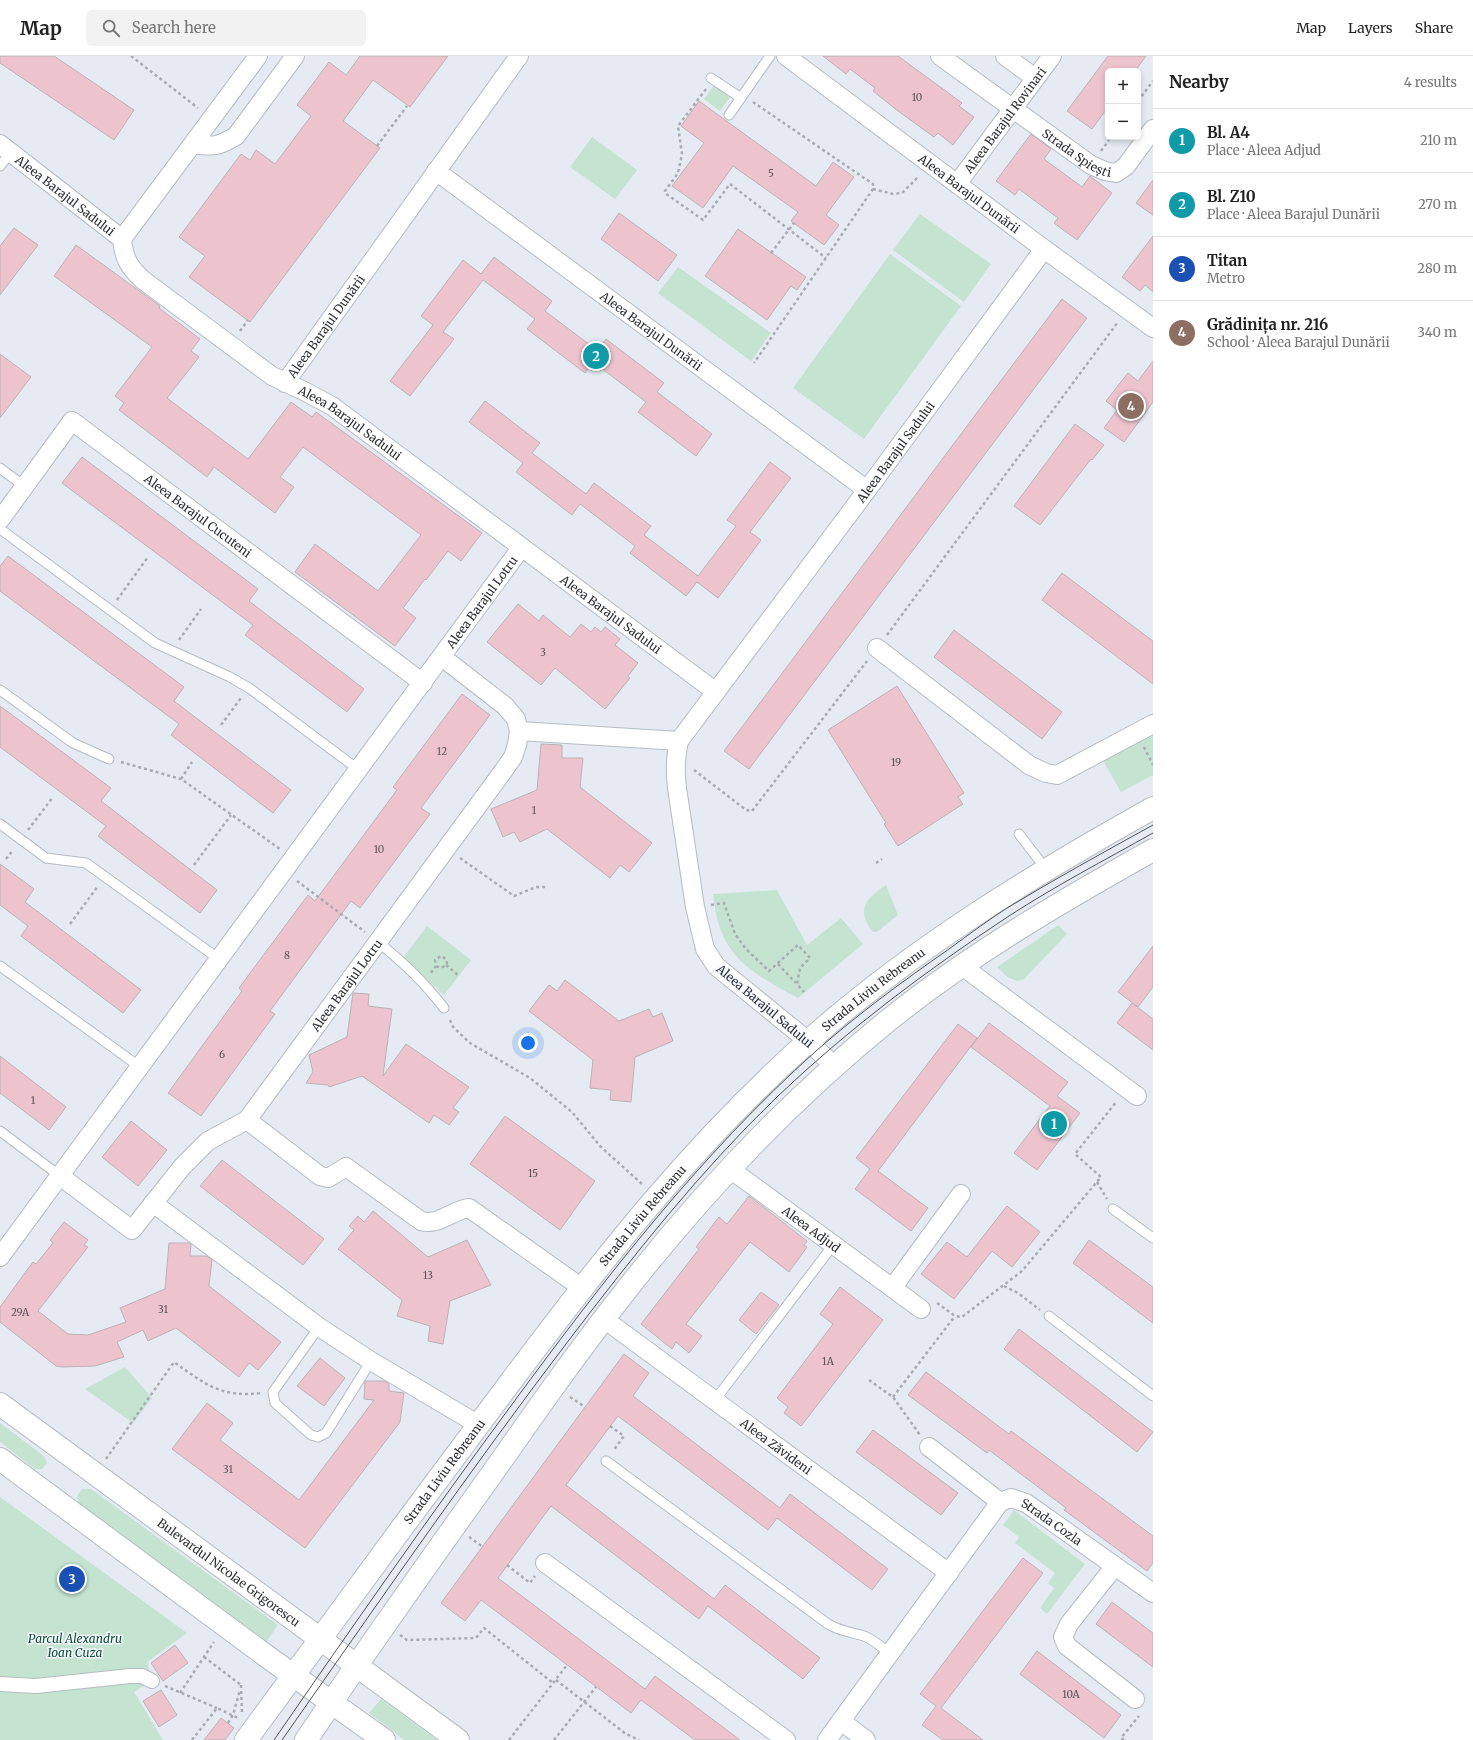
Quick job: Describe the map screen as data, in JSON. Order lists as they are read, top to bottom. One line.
{"streets":{"street":["Aleea Barajul Rovinari","Strada Spiești","Aleea Barajul Dunării","Aleea Barajul Sadului","Aleea Barajul Cucuteni","Aleea Barajul Lotru","Strada Liviu Rebreanu","Aleea Adjud","Aleea Zăvideni","Strada Cozla","Bulevardul Nicolae Grigorescu"]},"crossings":[["Aleea Barajul Rovinari","Strada Spiești"],["Aleea Barajul Rovinari","Aleea Barajul Dunării"],["Aleea Barajul Dunării","Aleea Barajul Sadului"],["Aleea Barajul Sadului","Aleea Barajul Lotru"],["Aleea Barajul Sadului","Strada Liviu Rebreanu"],["Aleea Barajul Cucuteni","Aleea Barajul Lotru"],["Strada Liviu Rebreanu","Bulevardul Nicolae Grigorescu"]],"parks":["Parcul Alexandru Ioan Cuza"],"house_numbers":["10","5","3","12","19","1","10","8","6","1","15","13","31","29A","1A","31","10A"],"page":{"header":"Map","search":"Search here","nav":["Map","Layers","Share"],"heading":["Nearby","4 results"],"map_buttons":["+","−"],"list":[{"mark":"1","name":"Bl. A4","note":"Place · Aleea Adjud","value":"210 m"},{"mark":"2","name":"Bl. Z10","note":"Place · Aleea Barajul Dunării","value":"270 m"},{"mark":"3","name":"Titan","note":"Metro","value":"280 m"},{"mark":"4","name":"Grădinița nr. 216","note":"School · Aleea Barajul Dunării","value":"340 m"}],"pins":["2","4","1","3"]}}
